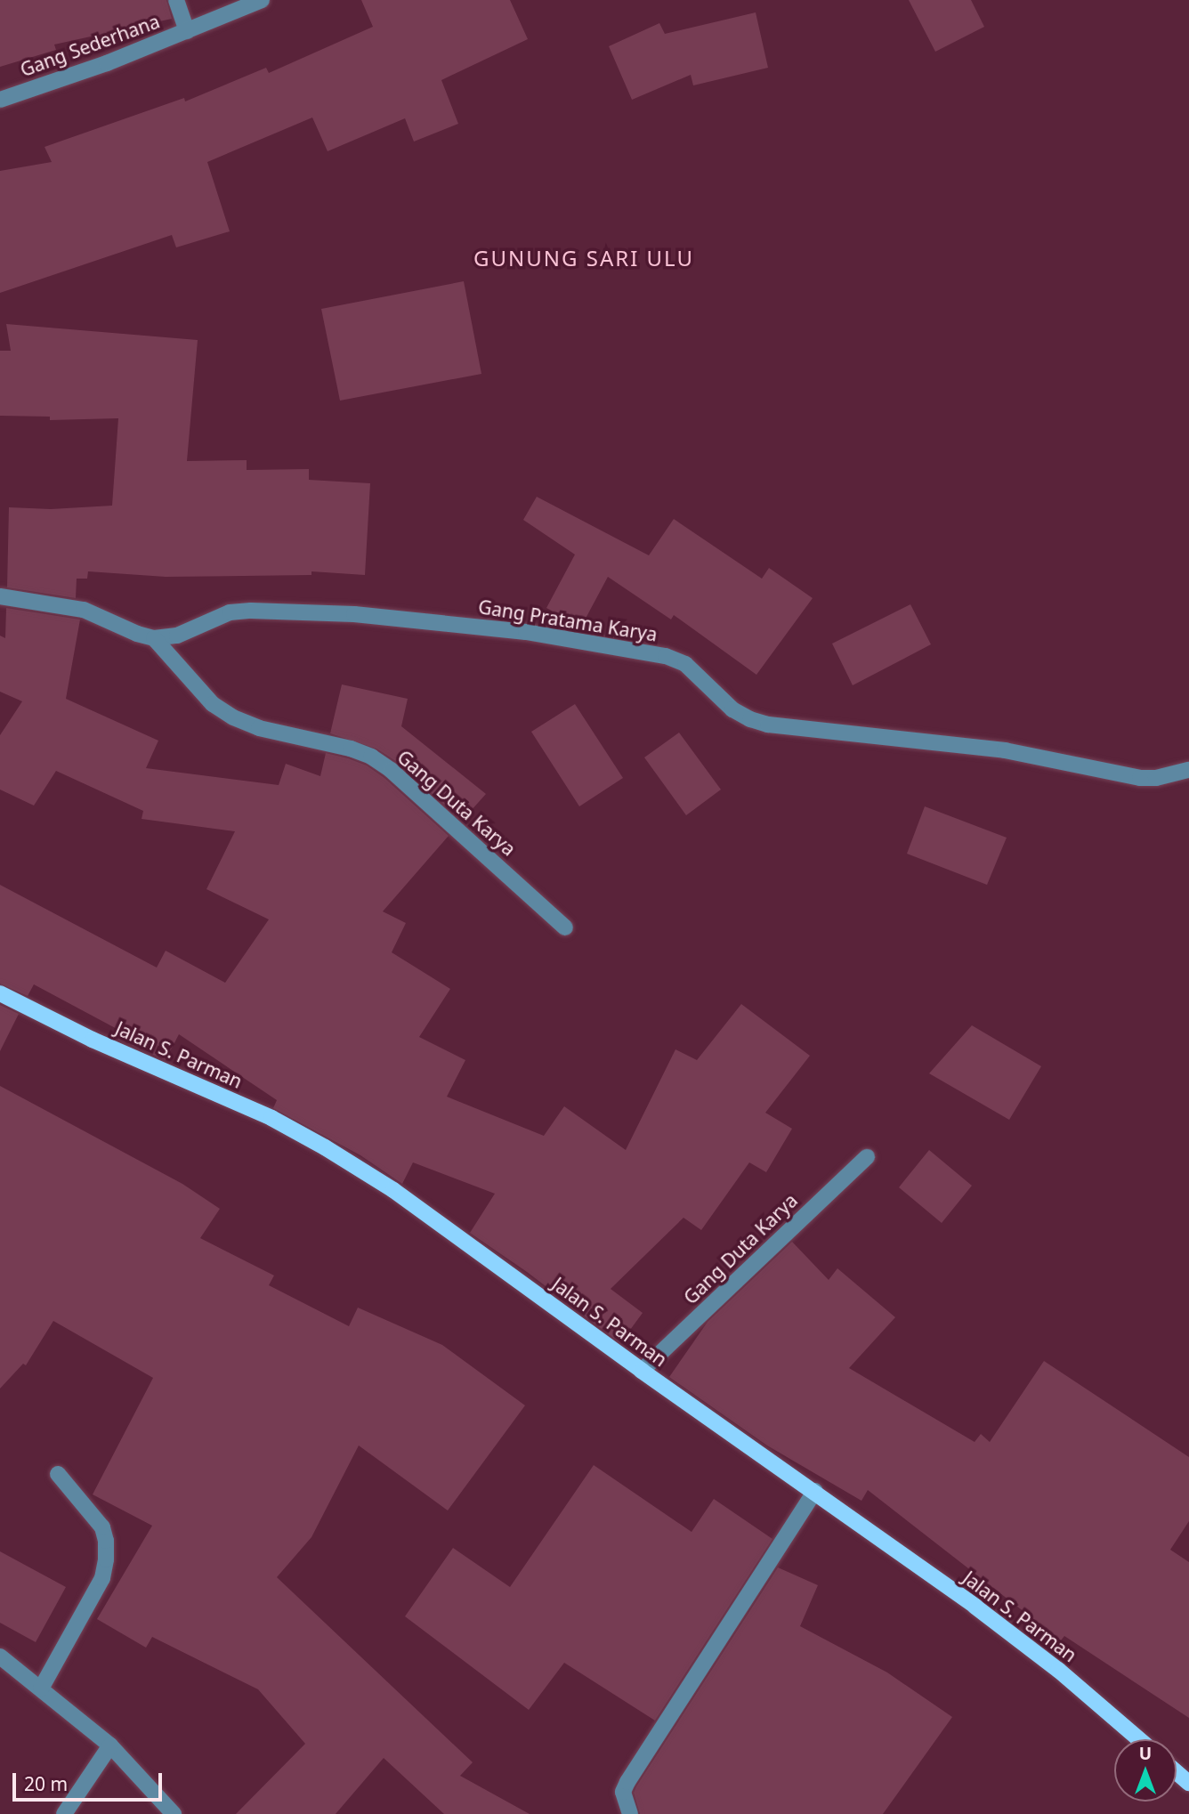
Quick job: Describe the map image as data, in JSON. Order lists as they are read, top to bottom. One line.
{"streets":{"main road":["Jalan S. Parman"],"street":["Gang Sederhana","Gang Pratama Karya","Gang Duta Karya"]},"crossings":[["Gang Pratama Karya","Gang Duta Karya"],["Gang Duta Karya","Jalan S. Parman"]],"districts":["GUNUNG SARI ULU"],"scale_bar":"20 m","north":"top"}
